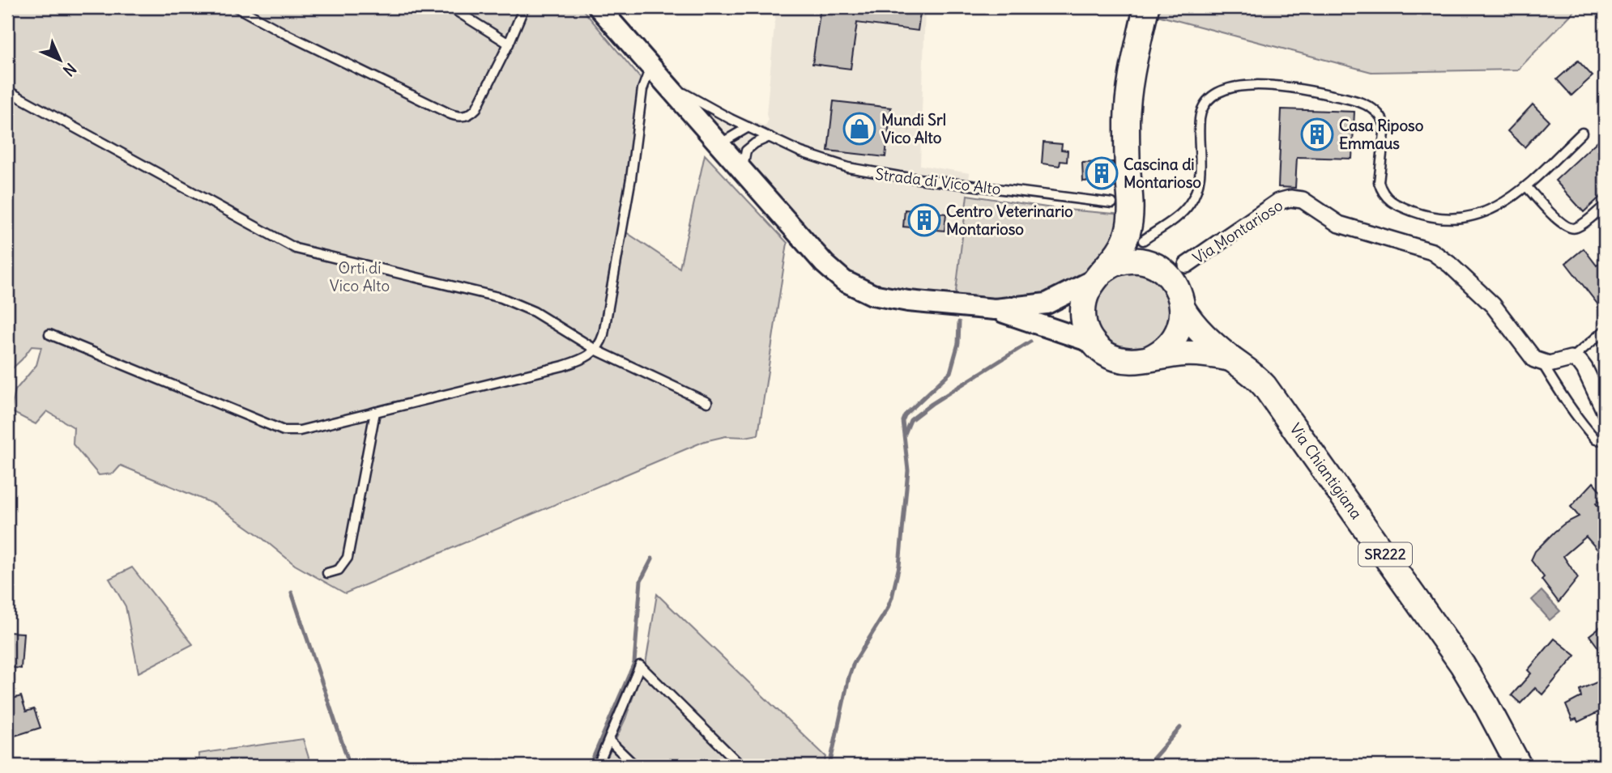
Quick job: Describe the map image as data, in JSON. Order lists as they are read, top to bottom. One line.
{"streets":{"main road":["Via Chiantigiana","SR222"],"street":["Strada di Vico Alto","Via Montarioso"]},"crossings":[["Strada di Vico Alto","Via Chiantigiana"]],"parks":["Orti di Vico Alto"],"places":{"shop":["Mundi Srl Vico Alto"],"building":["Casa Riposo Emmaus","Cascina di Montarioso","Centro Veterinario Montarioso"]},"north":"bottom right"}
